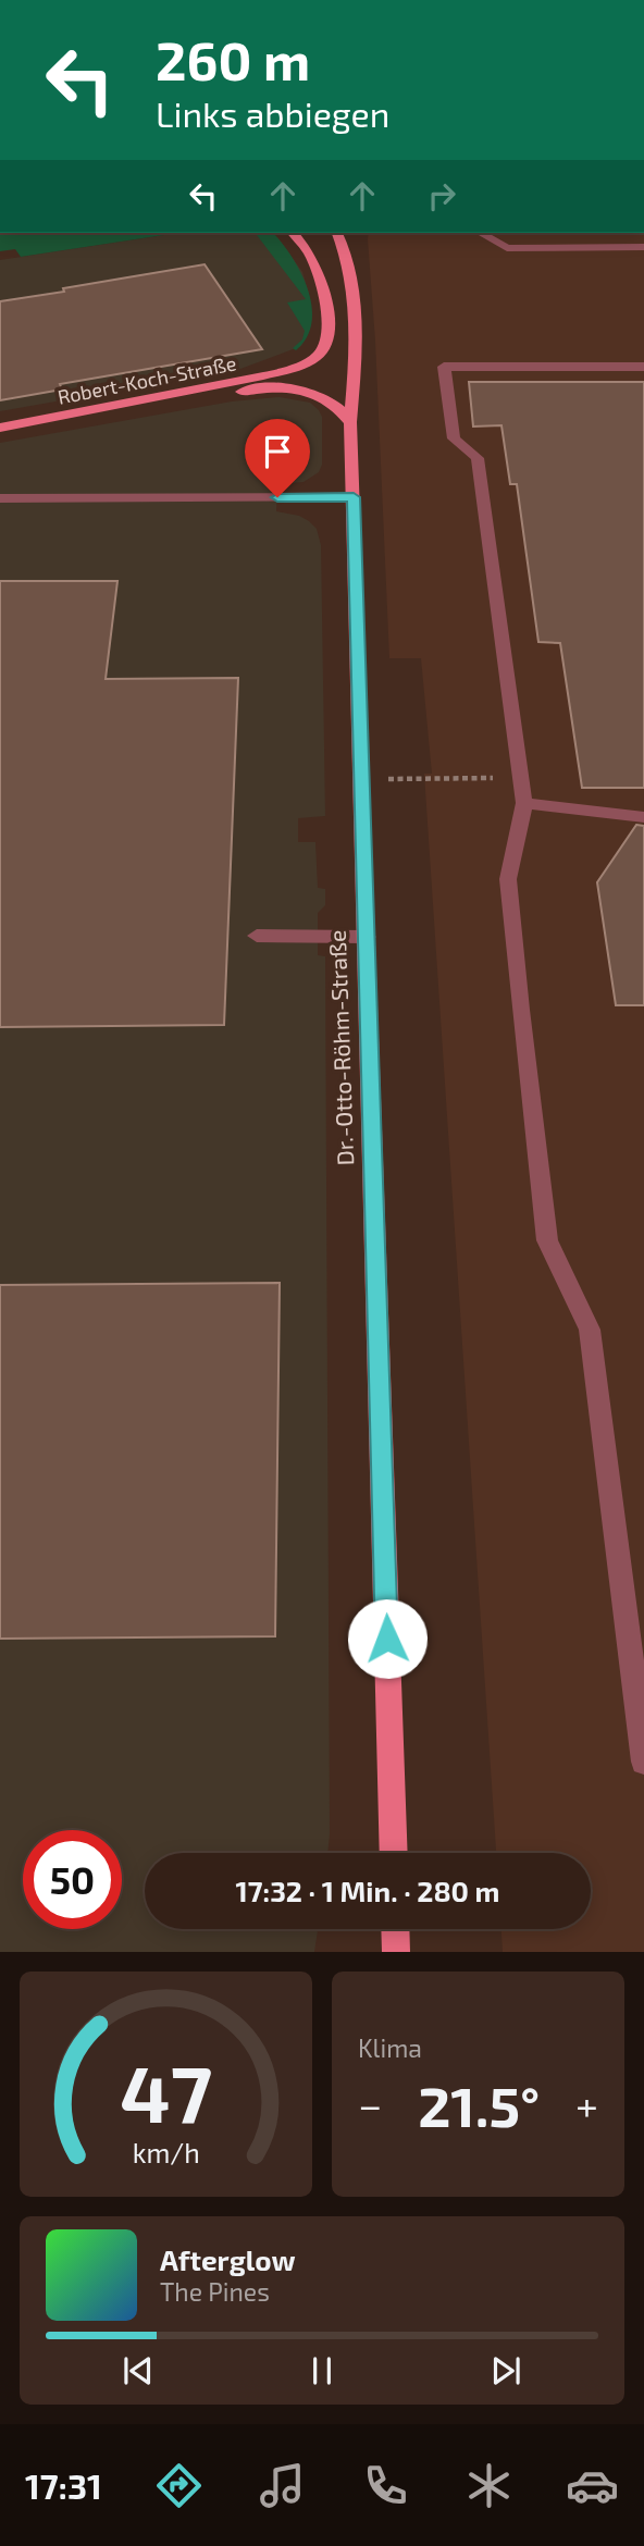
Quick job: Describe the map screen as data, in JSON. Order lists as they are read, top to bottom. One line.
{"streets":{"main road":["Robert-Koch-Straße","Dr.-Otto-Röhm-Straße"]},"page":{"turn":["260 m","Links abbiegen"],"limit":"50","trip":"17:32 · 1 Min. · 280 m","tile":"Klima","heat":["−","21.5°","+"],"song":["Afterglow","The Pines"],"tabs":"17:31","gauge":["47","km/h"]}}
